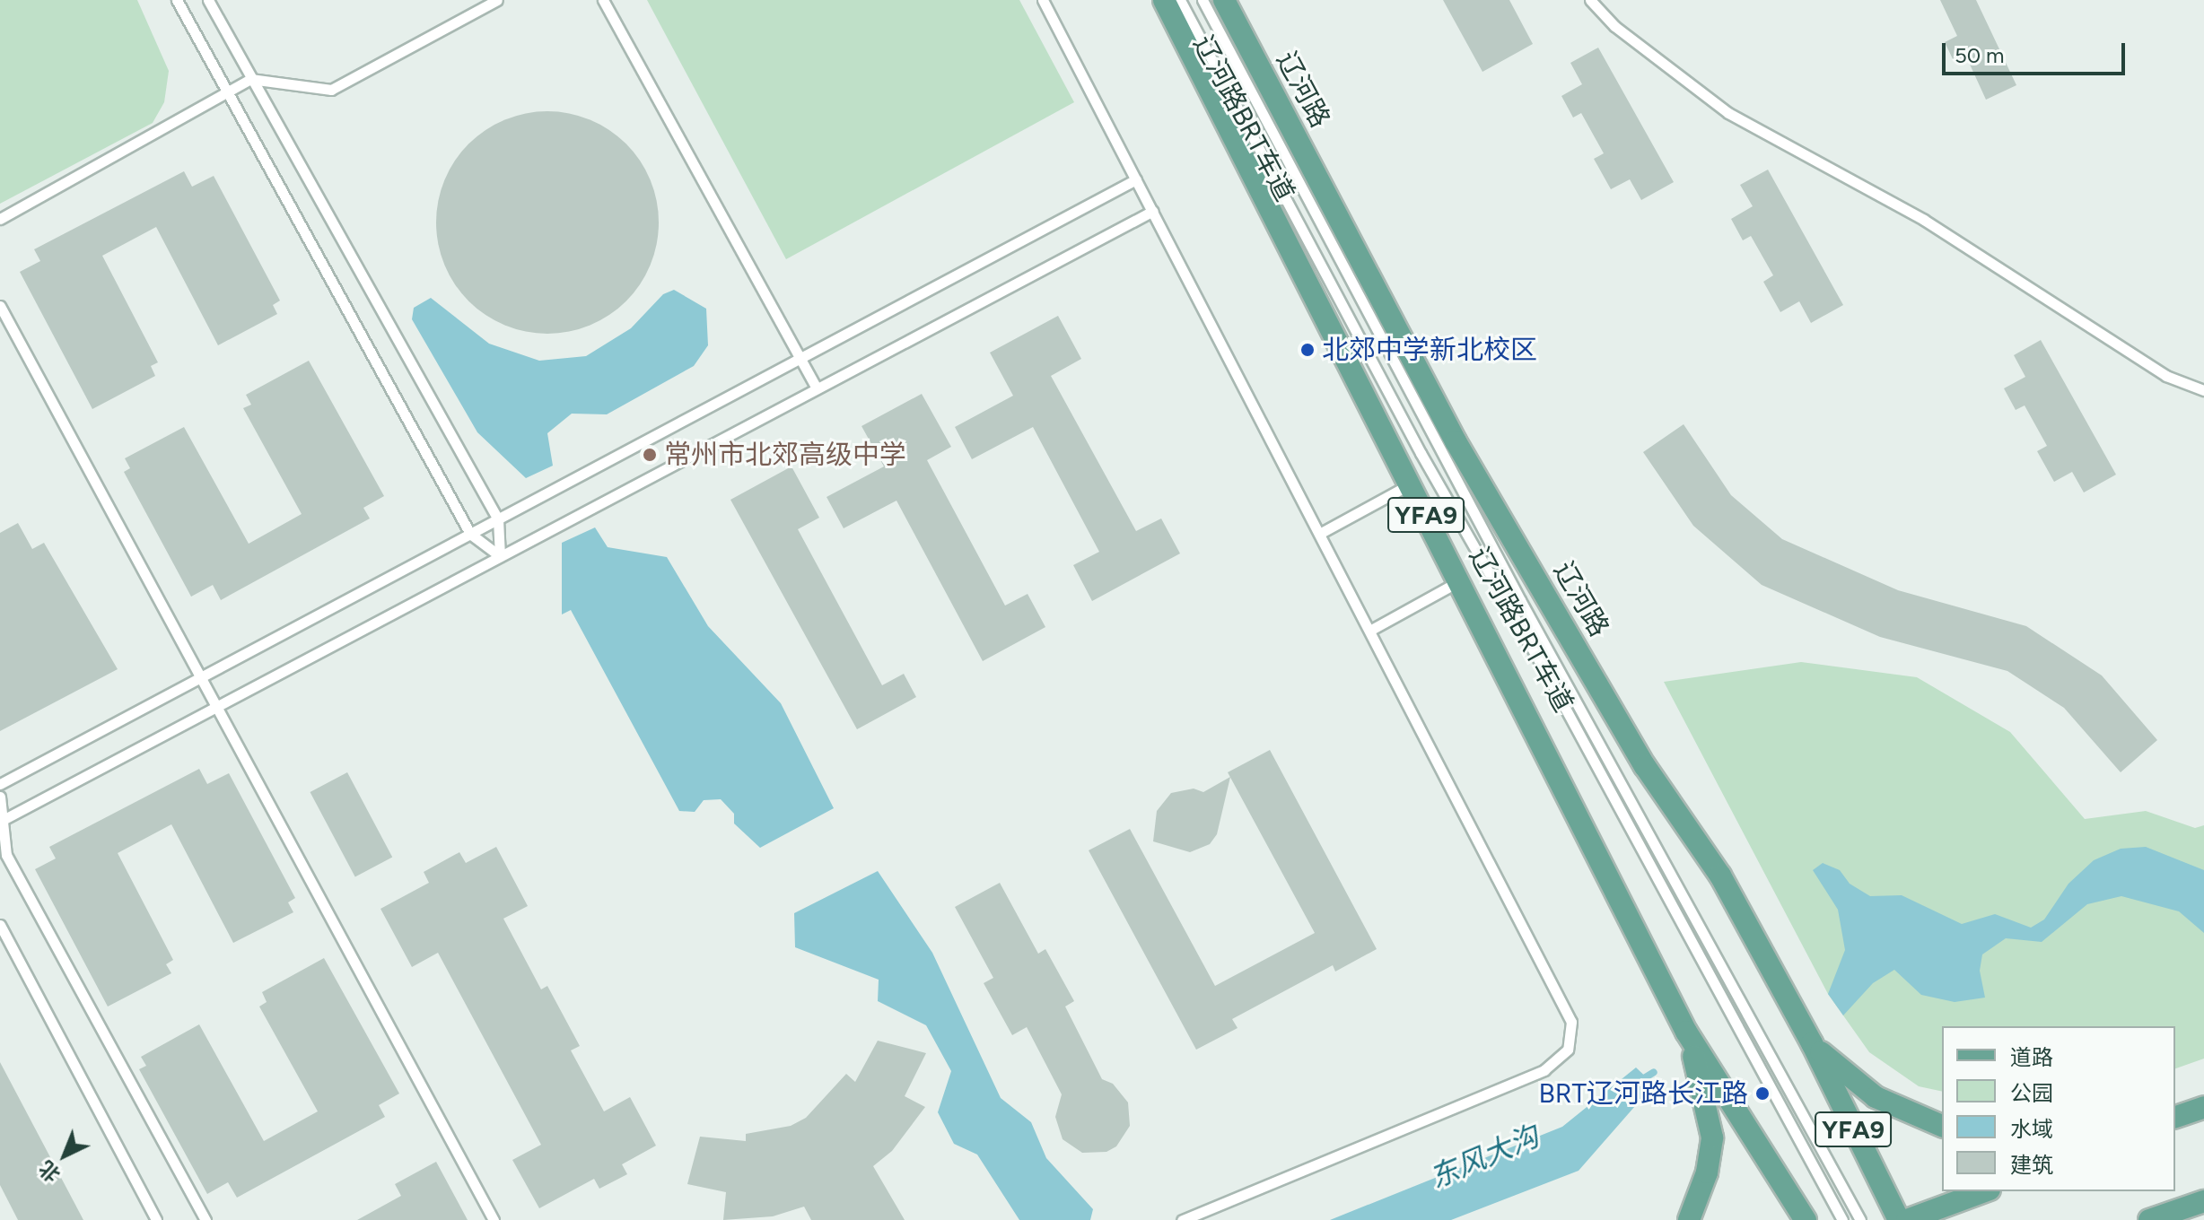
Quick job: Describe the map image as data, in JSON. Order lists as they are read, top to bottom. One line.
{"streets":{"main road":["辽河路","YFA9"],"lane":["辽河路BRT车道"]},"water":["东风大沟"],"places":["北郊中学新北校区","常州市北郊高级中学","BRT辽河路长江路"],"legend":["道路","公园","水域","建筑"],"scale_bar":"50 m","north":"bottom left"}
